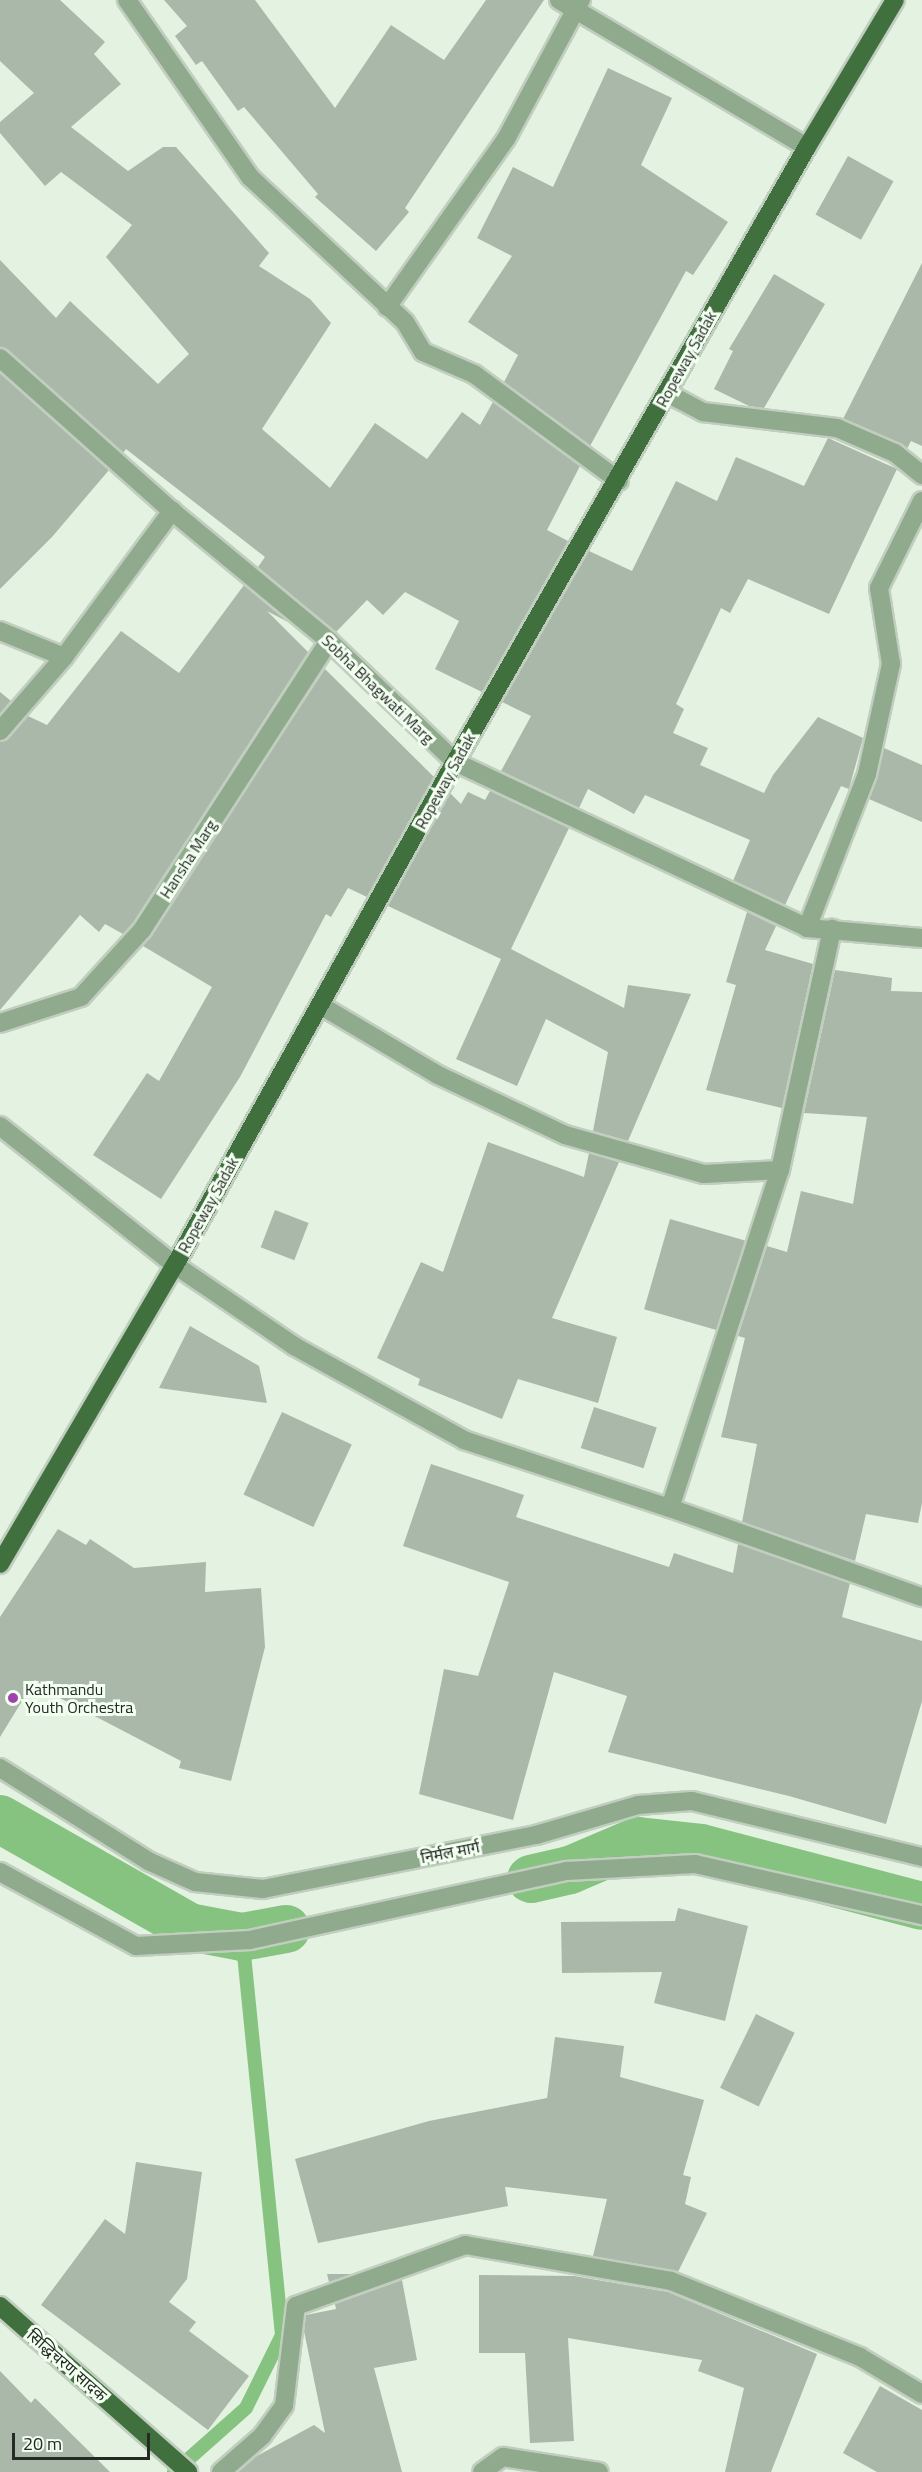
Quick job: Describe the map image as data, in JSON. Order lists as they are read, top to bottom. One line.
{"streets":{"main road":["Ropeway Sadak","सिद्धिचरण सादक"],"street":["Sobha Bhagwati Marg","Hansha Marg","निर्मल मार्ग"]},"crossings":[["Ropeway Sadak","Sobha Bhagwati Marg"],["Sobha Bhagwati Marg","Hansha Marg"]],"places":["Kathmandu Youth Orchestra"],"scale_bar":"20 m"}
